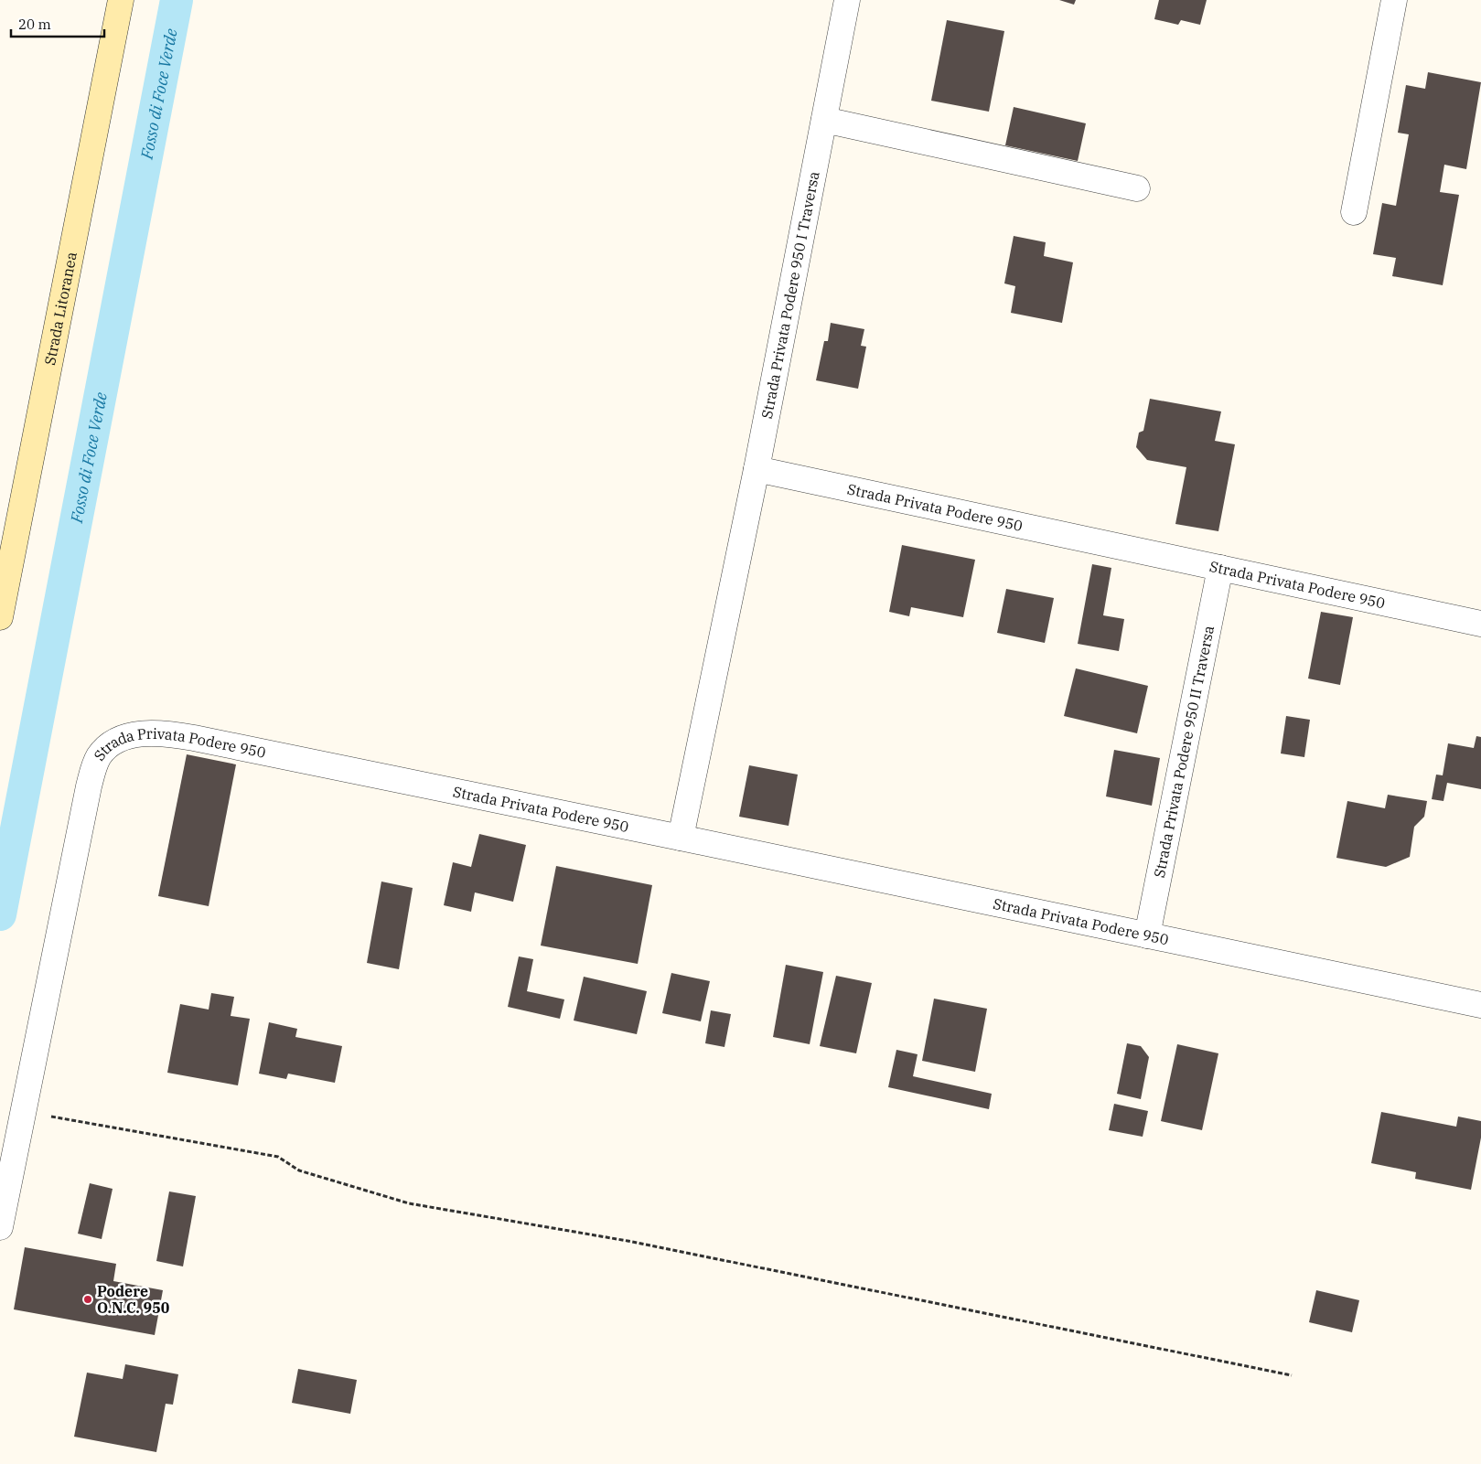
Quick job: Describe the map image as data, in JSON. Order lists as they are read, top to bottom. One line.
{"streets":{"main road":["Strada Litoranea"],"street":["Strada Privata Podere 950 I Traversa","Strada Privata Podere 950","Strada Privata Podere 950 II Traversa"]},"crossings":[["Strada Privata Podere 950 I Traversa","Strada Privata Podere 950"],["Strada Privata Podere 950","Strada Privata Podere 950 II Traversa"]],"water":["Fosso di Foce Verde"],"places":["Podere O.N.C. 950"],"scale_bar":"20 m"}
